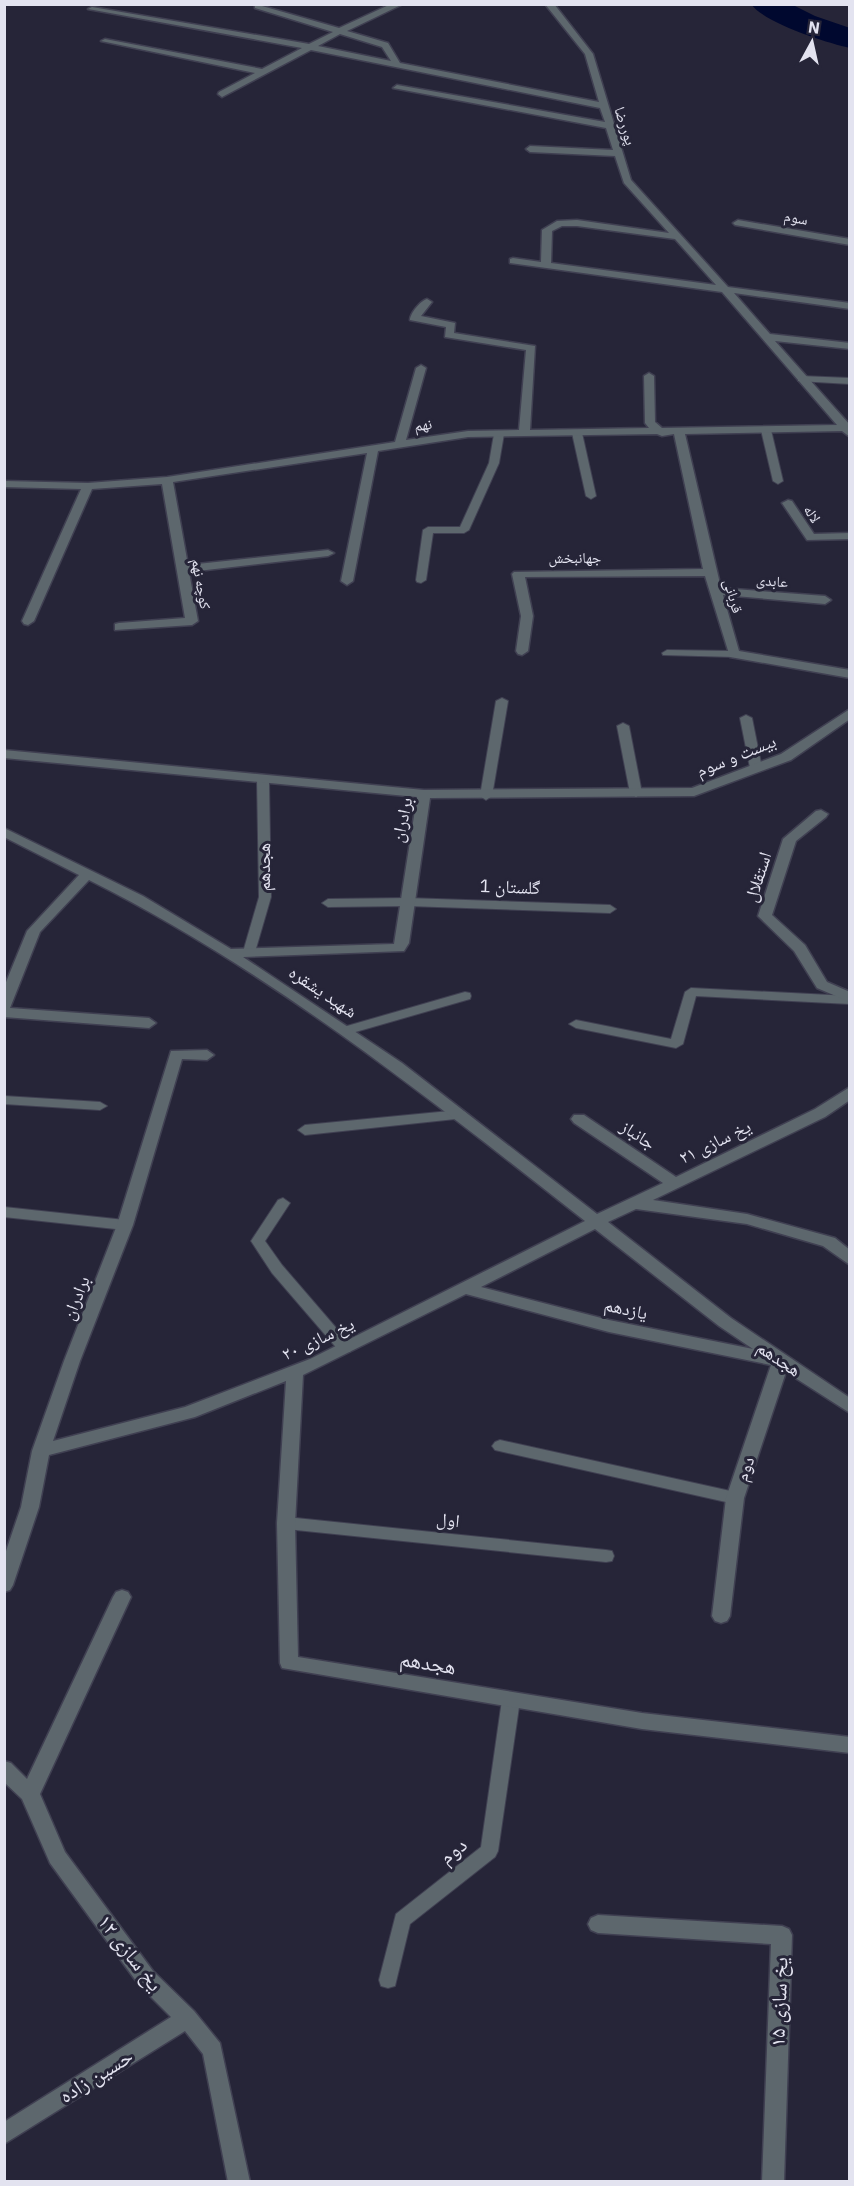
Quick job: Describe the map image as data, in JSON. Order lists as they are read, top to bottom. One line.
{"streets":{"street":["پوررضا","سوم","نهم","لاله","جهانبخش","عابدی","کوچه نهم","قربانی","بیست و سوم","برادران","هجدهم","استقلال","شهید یشقره","جانباز","یخ سازی ۲۱","یازدهم","یخ سازی ۲۰","دوم","یخ سازی ۱۲","یخ سازی ۱۵","حسین زاده"],"lane":["گلستان 1","اول"]},"crossings":[["پوررضا","نهم"],["نهم","کوچه نهم"],["نهم","قربانی"],["جهانبخش","قربانی"],["عابدی","قربانی"],["بیست و سوم","برادران"],["برادران","هجدهم"],["برادران","گلستان 1"],["برادران","شهید یشقره"],["برادران","یخ سازی ۲۰"],["هجدهم","شهید یشقره"],["هجدهم","یخ سازی ۲۱"],["هجدهم","یازدهم"],["هجدهم","یخ سازی ۲۰"],["هجدهم","دوم"],["هجدهم","اول"],["شهید یشقره","یخ سازی ۲۱"],["شهید یشقره","یخ سازی ۲۰"],["جانباز","یخ سازی ۲۱"],["یخ سازی ۲۱","یخ سازی ۲۰"],["یازدهم","یخ سازی ۲۰"],["یازدهم","دوم"],["یخ سازی ۱۲","حسین زاده"]],"north":"top"}
